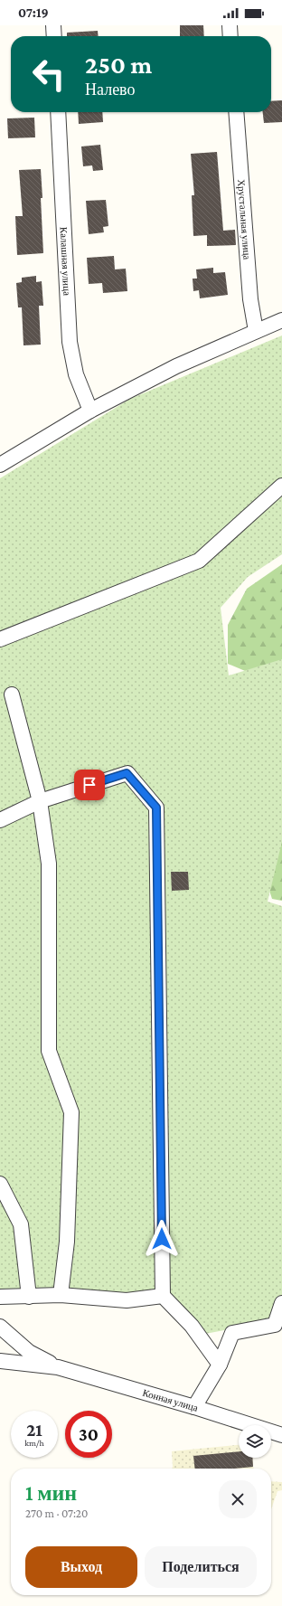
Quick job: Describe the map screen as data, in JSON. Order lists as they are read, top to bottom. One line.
{"streets":{"street":["Хрустальная улица","Калашная улица","Конная улица"]},"page":{"status":"07:19","turn":["250 m","Налево"],"speed":"21 km/h","limit":"30","heading":["1 мин","270 m · 07:20"],"buttons":["Выход","Поделиться"]}}
